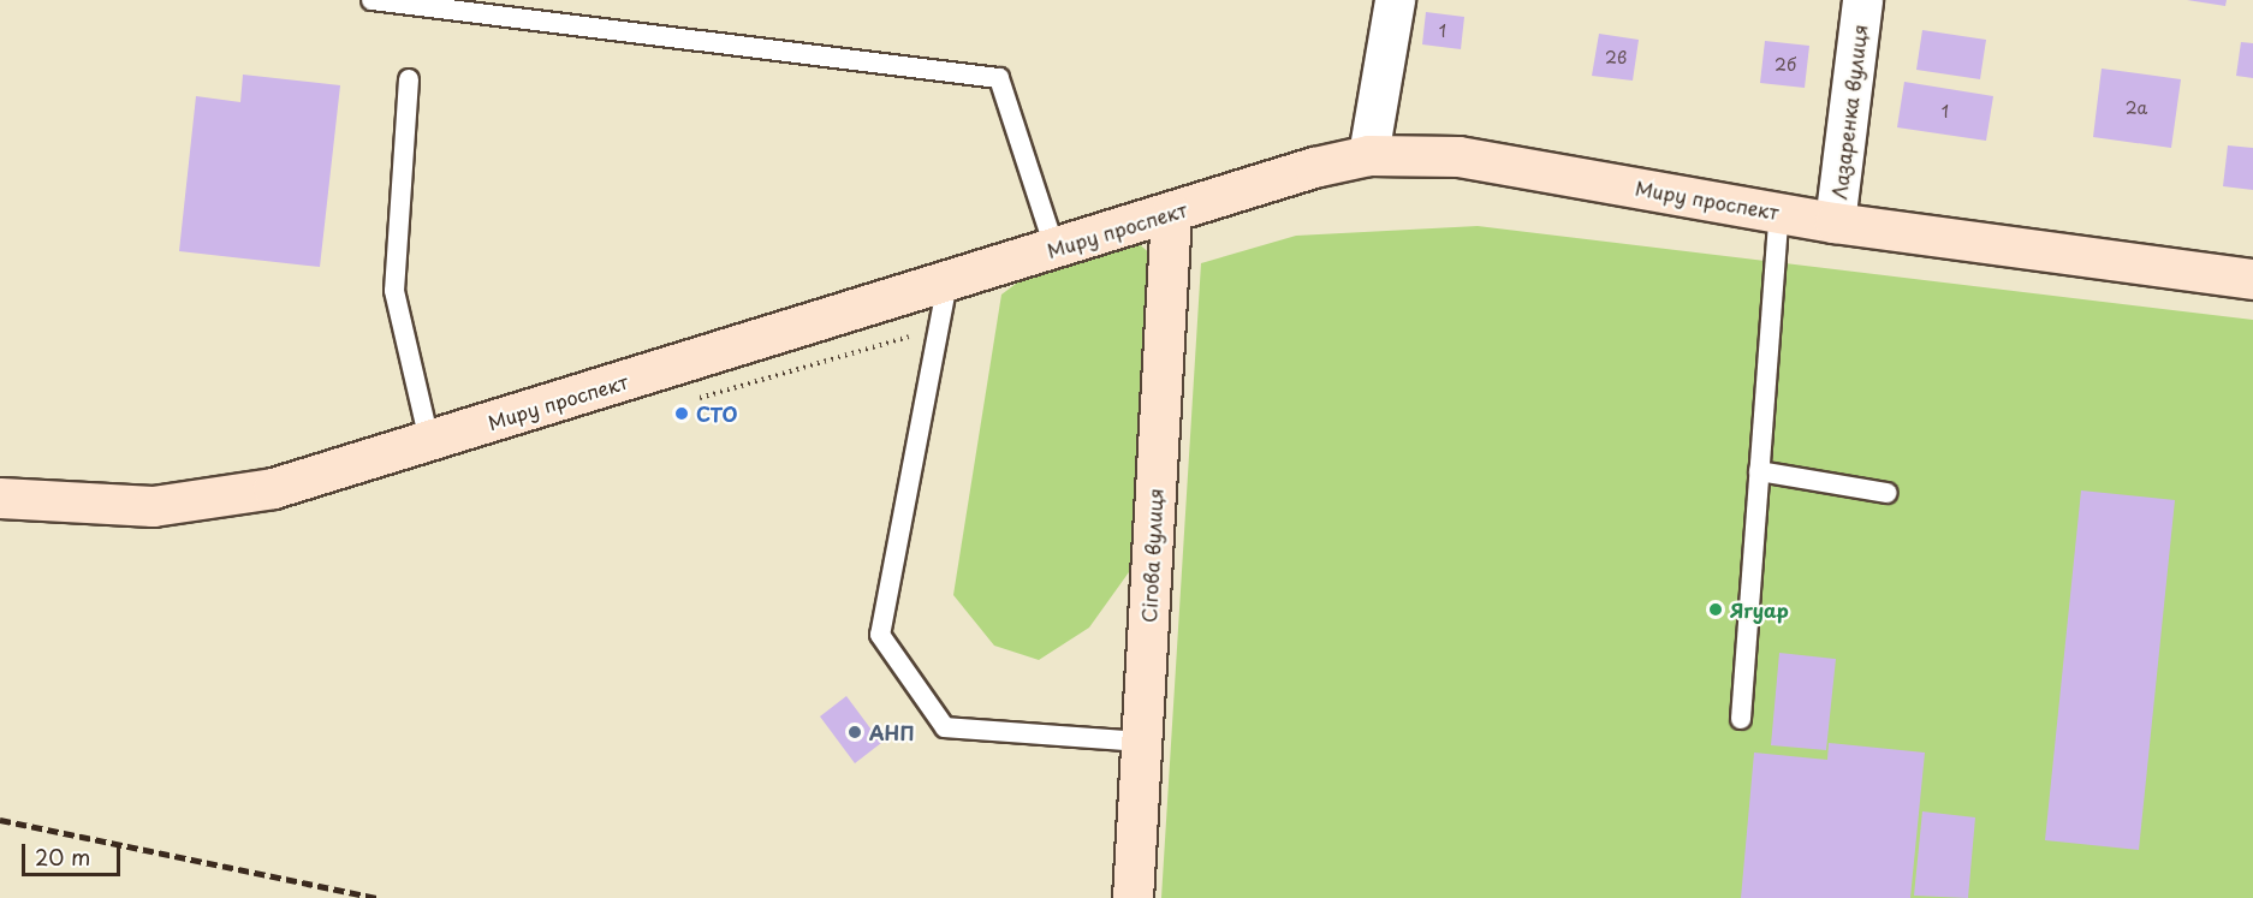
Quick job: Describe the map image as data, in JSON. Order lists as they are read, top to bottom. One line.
{"streets":{"main road":["Миру проспект","Сігова вулиця"],"street":["Лазаренка вулиця"]},"crossings":[["Лазаренка вулиця","Миру проспект"],["Миру проспект","Сігова вулиця"]],"places":["СТО","Ягуар","АНП"],"house_numbers":["1","2в","2б","2а","1"],"scale_bar":"20 m"}
